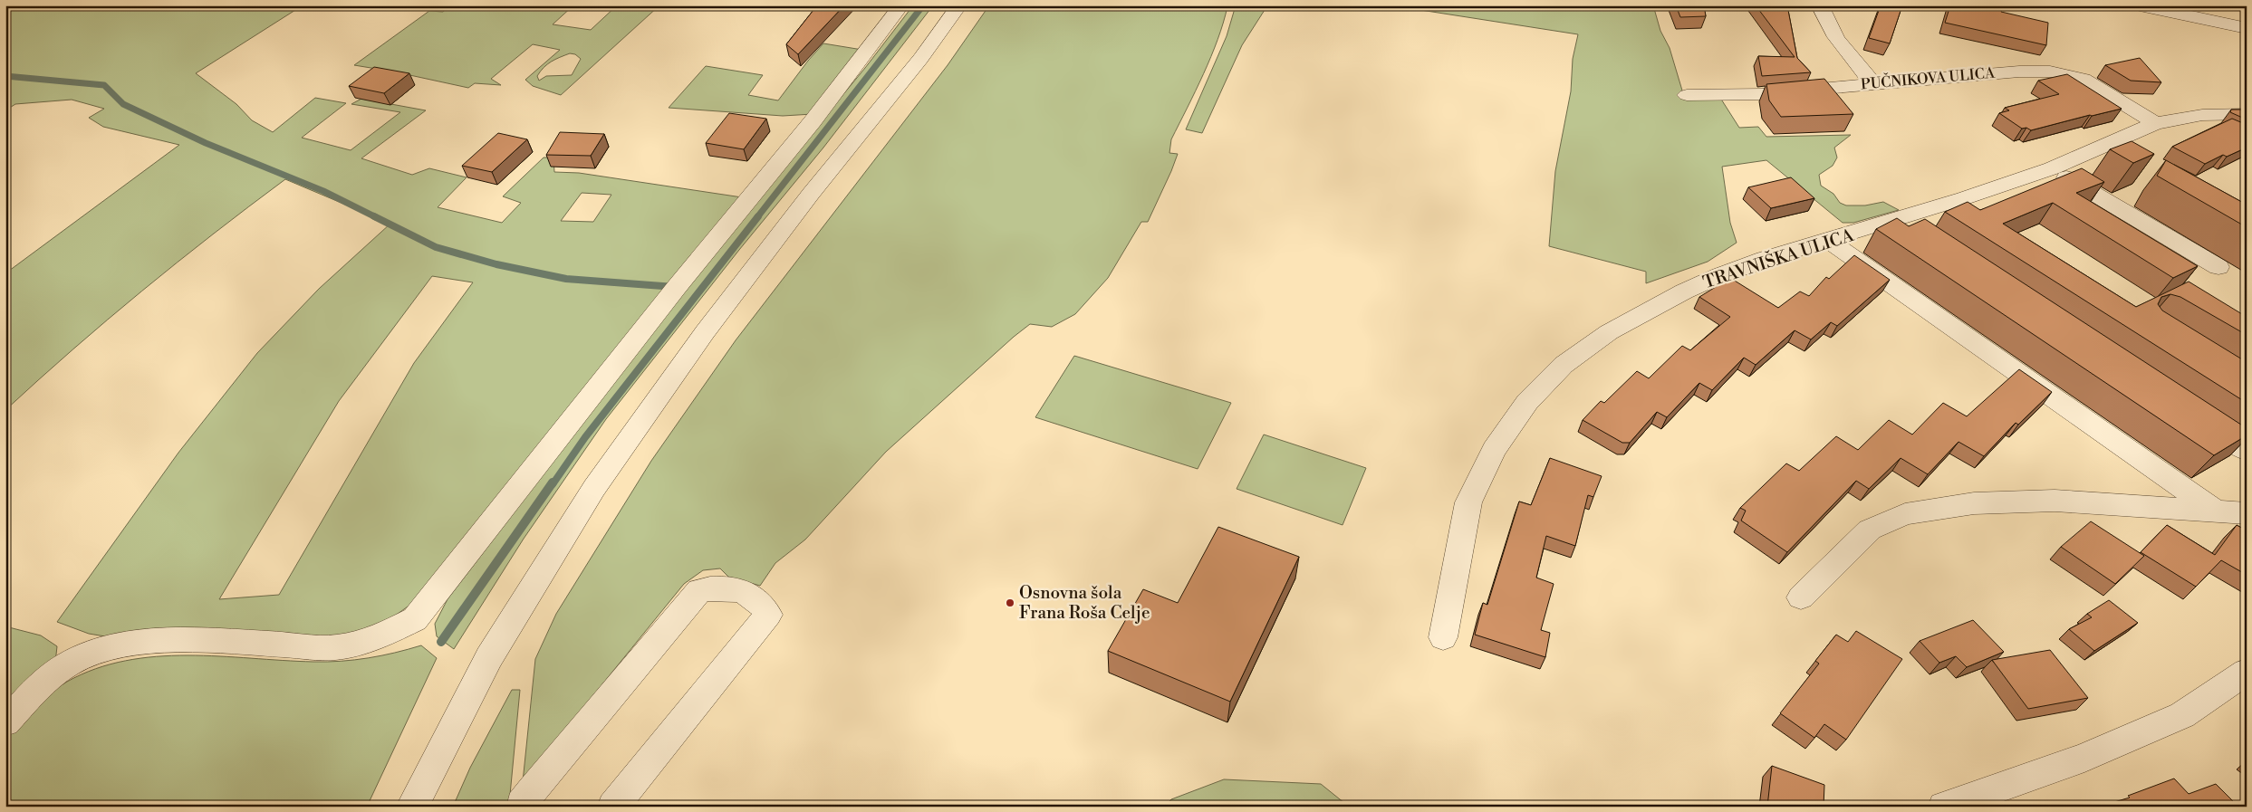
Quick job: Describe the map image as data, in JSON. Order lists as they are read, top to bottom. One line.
{"streets":{"street":["PUČNIKOVA ULICA","TRAVNIŠKA ULICA"]},"crossings":[["PUČNIKOVA ULICA","TRAVNIŠKA ULICA"]],"places":["Osnovna šola Frana Roša Celje"]}
